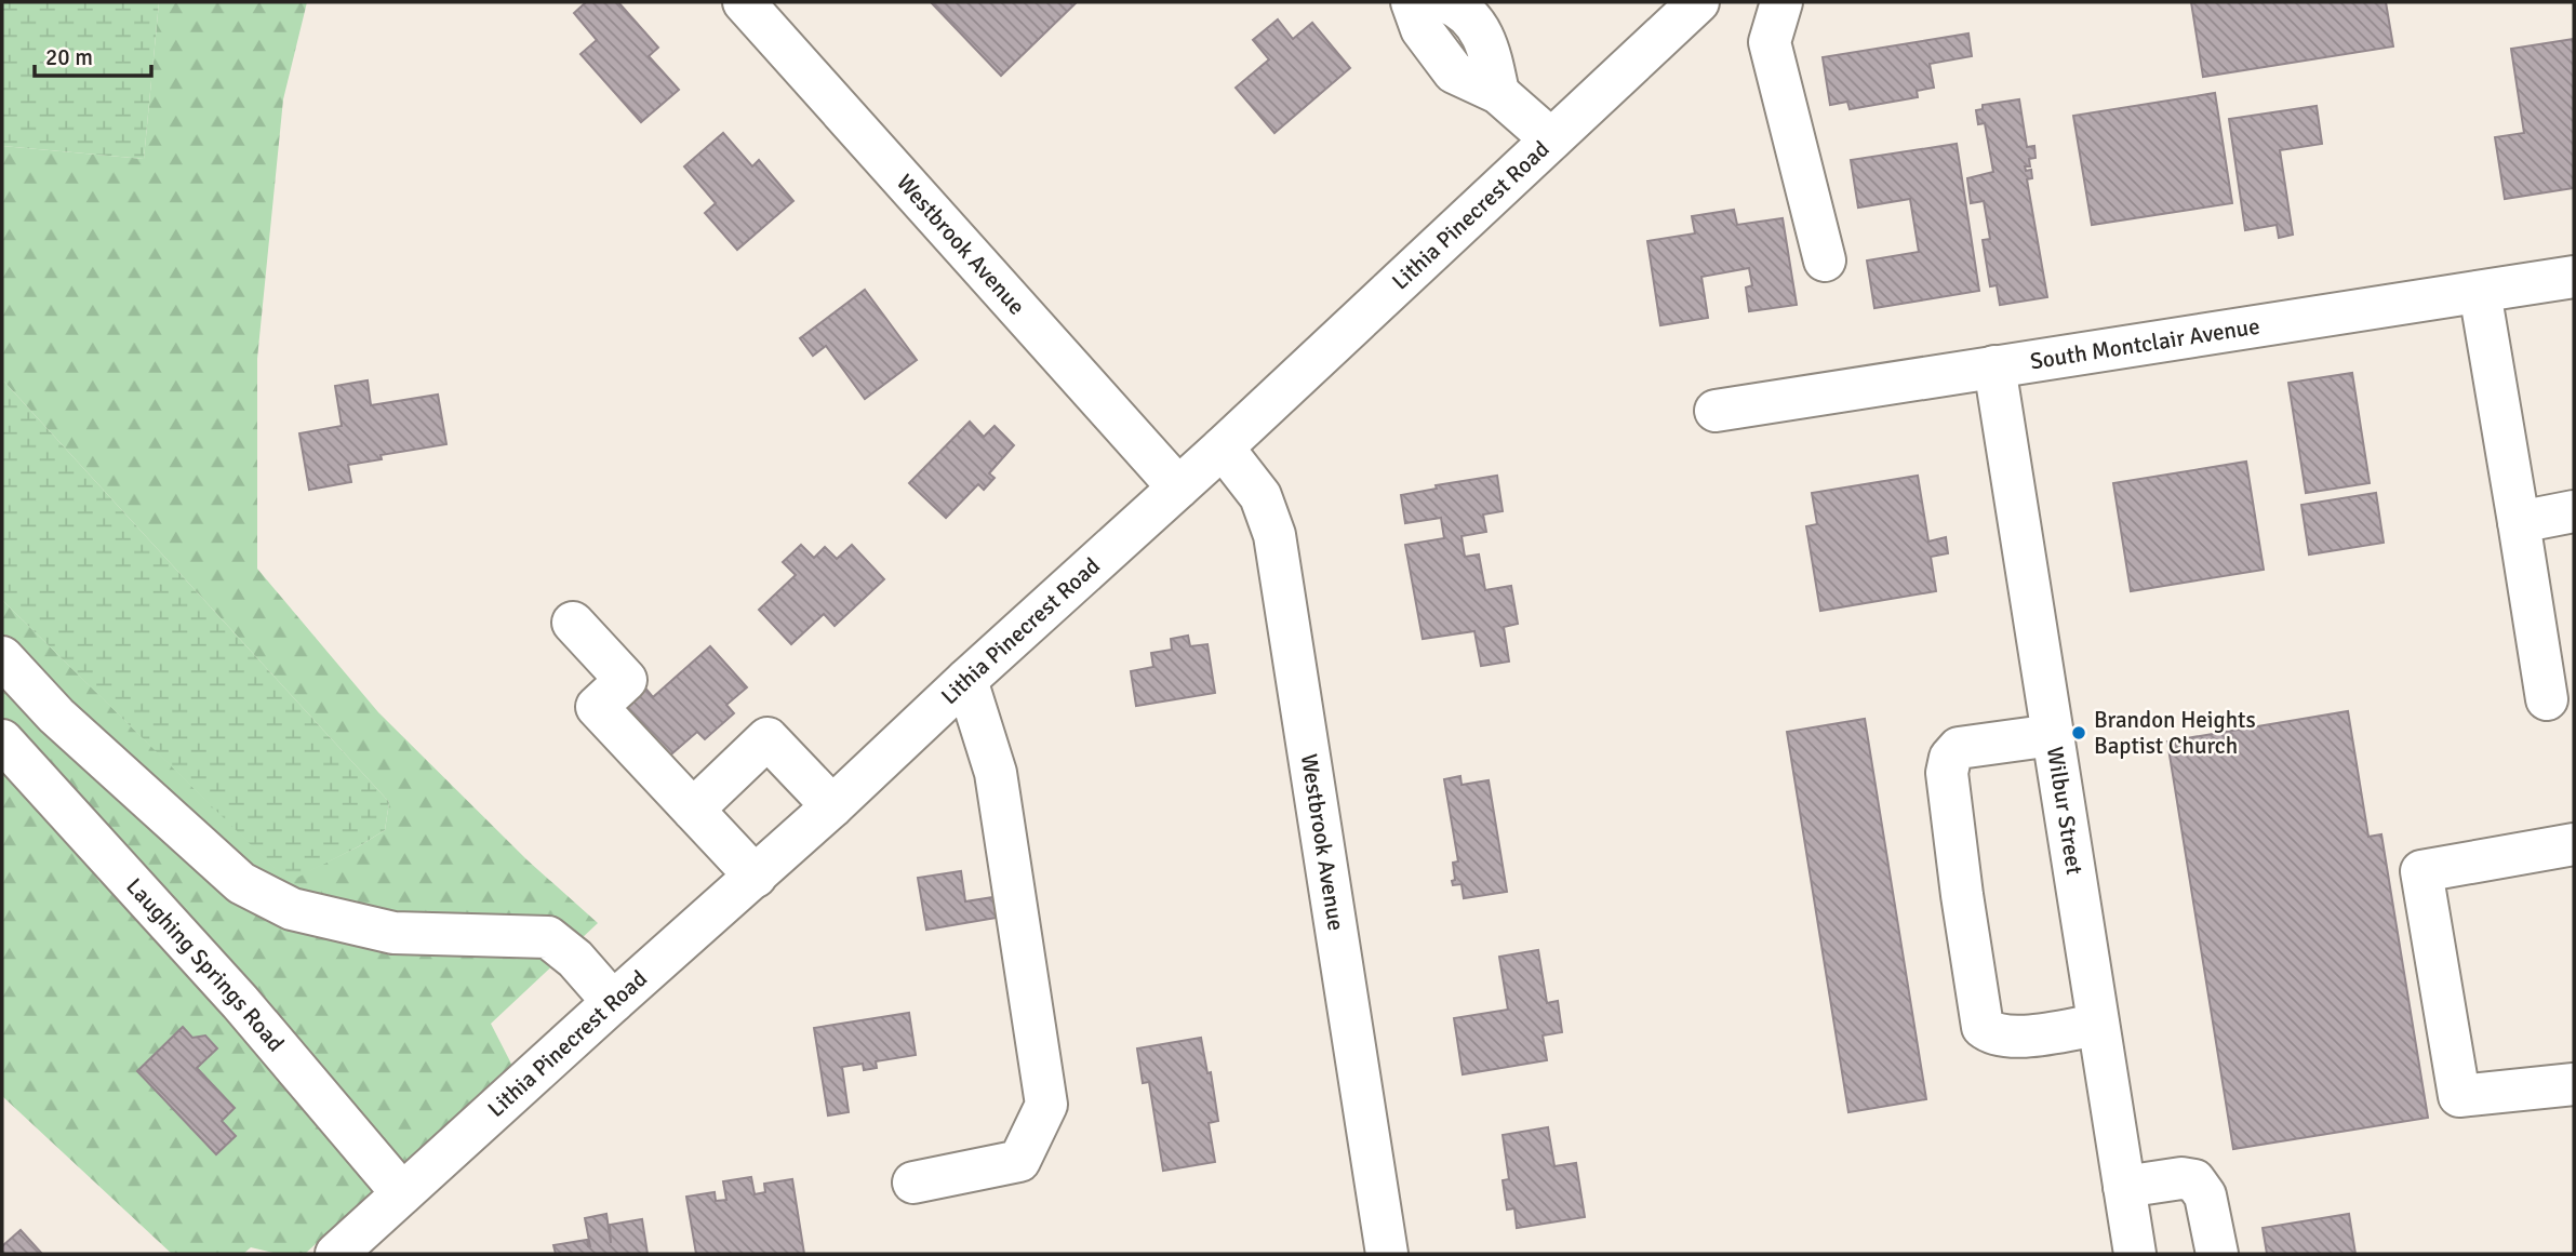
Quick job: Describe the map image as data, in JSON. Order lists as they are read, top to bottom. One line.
{"streets":{"street":["Lithia Pinecrest Road","Westbrook Avenue","South Montclair Avenue","Wilbur Street","Laughing Springs Road"]},"crossings":[["Lithia Pinecrest Road","Westbrook Avenue"],["Lithia Pinecrest Road","Laughing Springs Road"],["South Montclair Avenue","Wilbur Street"]],"places":["Brandon Heights Baptist Church"],"scale_bar":"20 m"}
